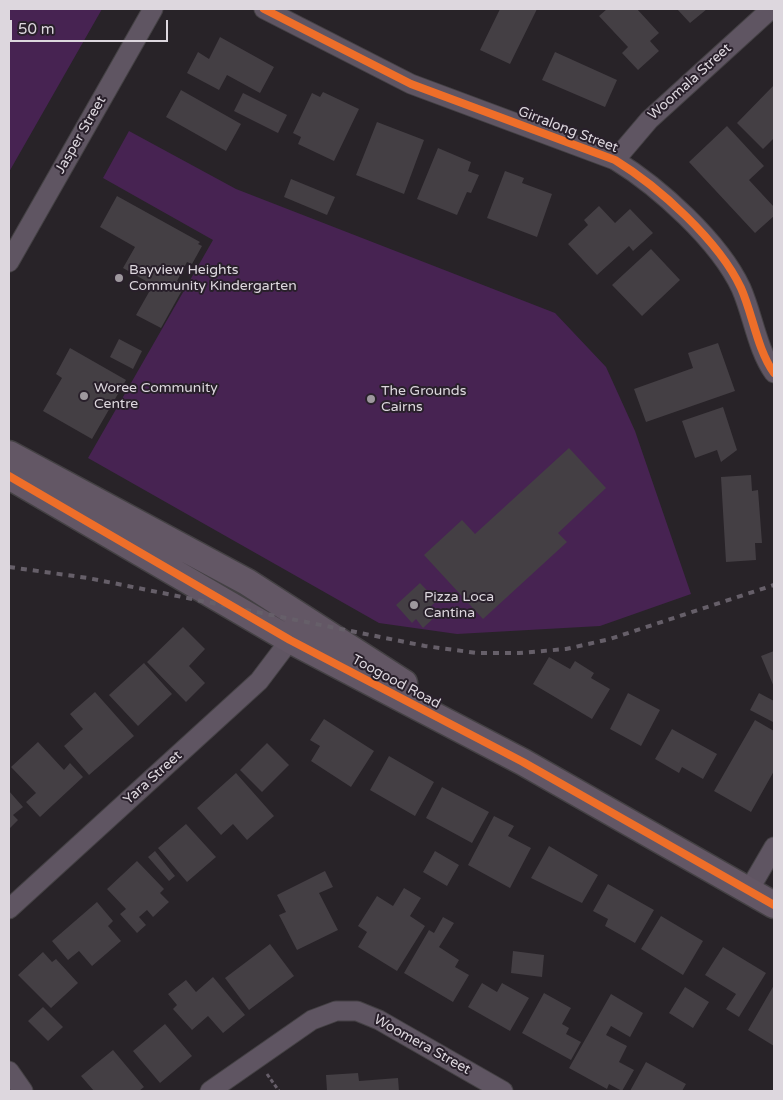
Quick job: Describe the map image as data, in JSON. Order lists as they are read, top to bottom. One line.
{"streets":{"street":["Woomala Street","Girralong Street","Jasper Street","Toogood Road","Yara Street","Woomera Street"]},"crossings":[["Woomala Street","Girralong Street"],["Toogood Road","Yara Street"]],"places":["Bayview Heights Community Kindergarten","Woree Community Centre","The Grounds Cairns","Pizza Loca Cantina"],"scale_bar":"50 m"}
